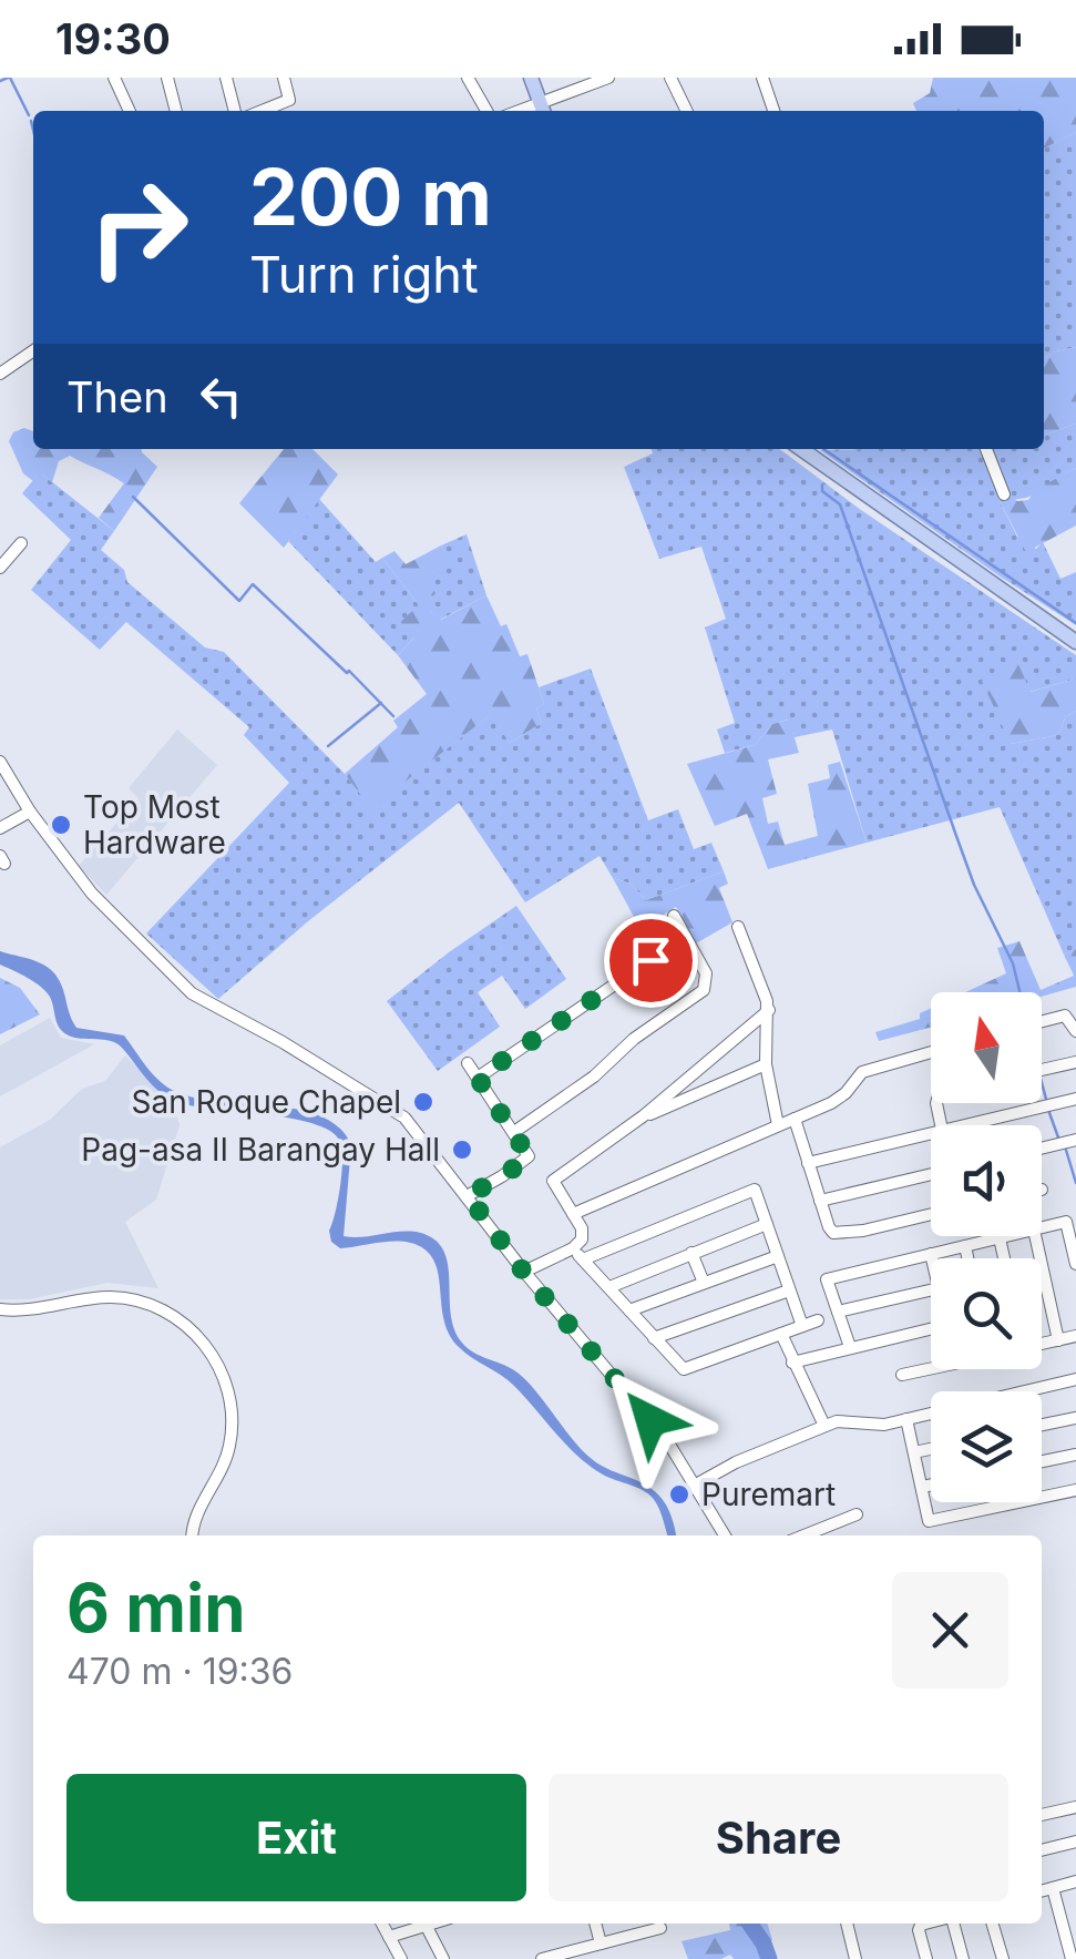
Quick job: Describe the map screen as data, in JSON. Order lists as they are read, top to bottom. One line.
{"places":["Top Most Hardware","San Roque Chapel","Pag-asa II Barangay Hall","Puremart"],"north":"top","page":{"status":"19:30","turn":["200 m","Turn right"],"then":"Then","heading":["6 min","470 m · 19:36"],"buttons":["Exit","Share"]}}
